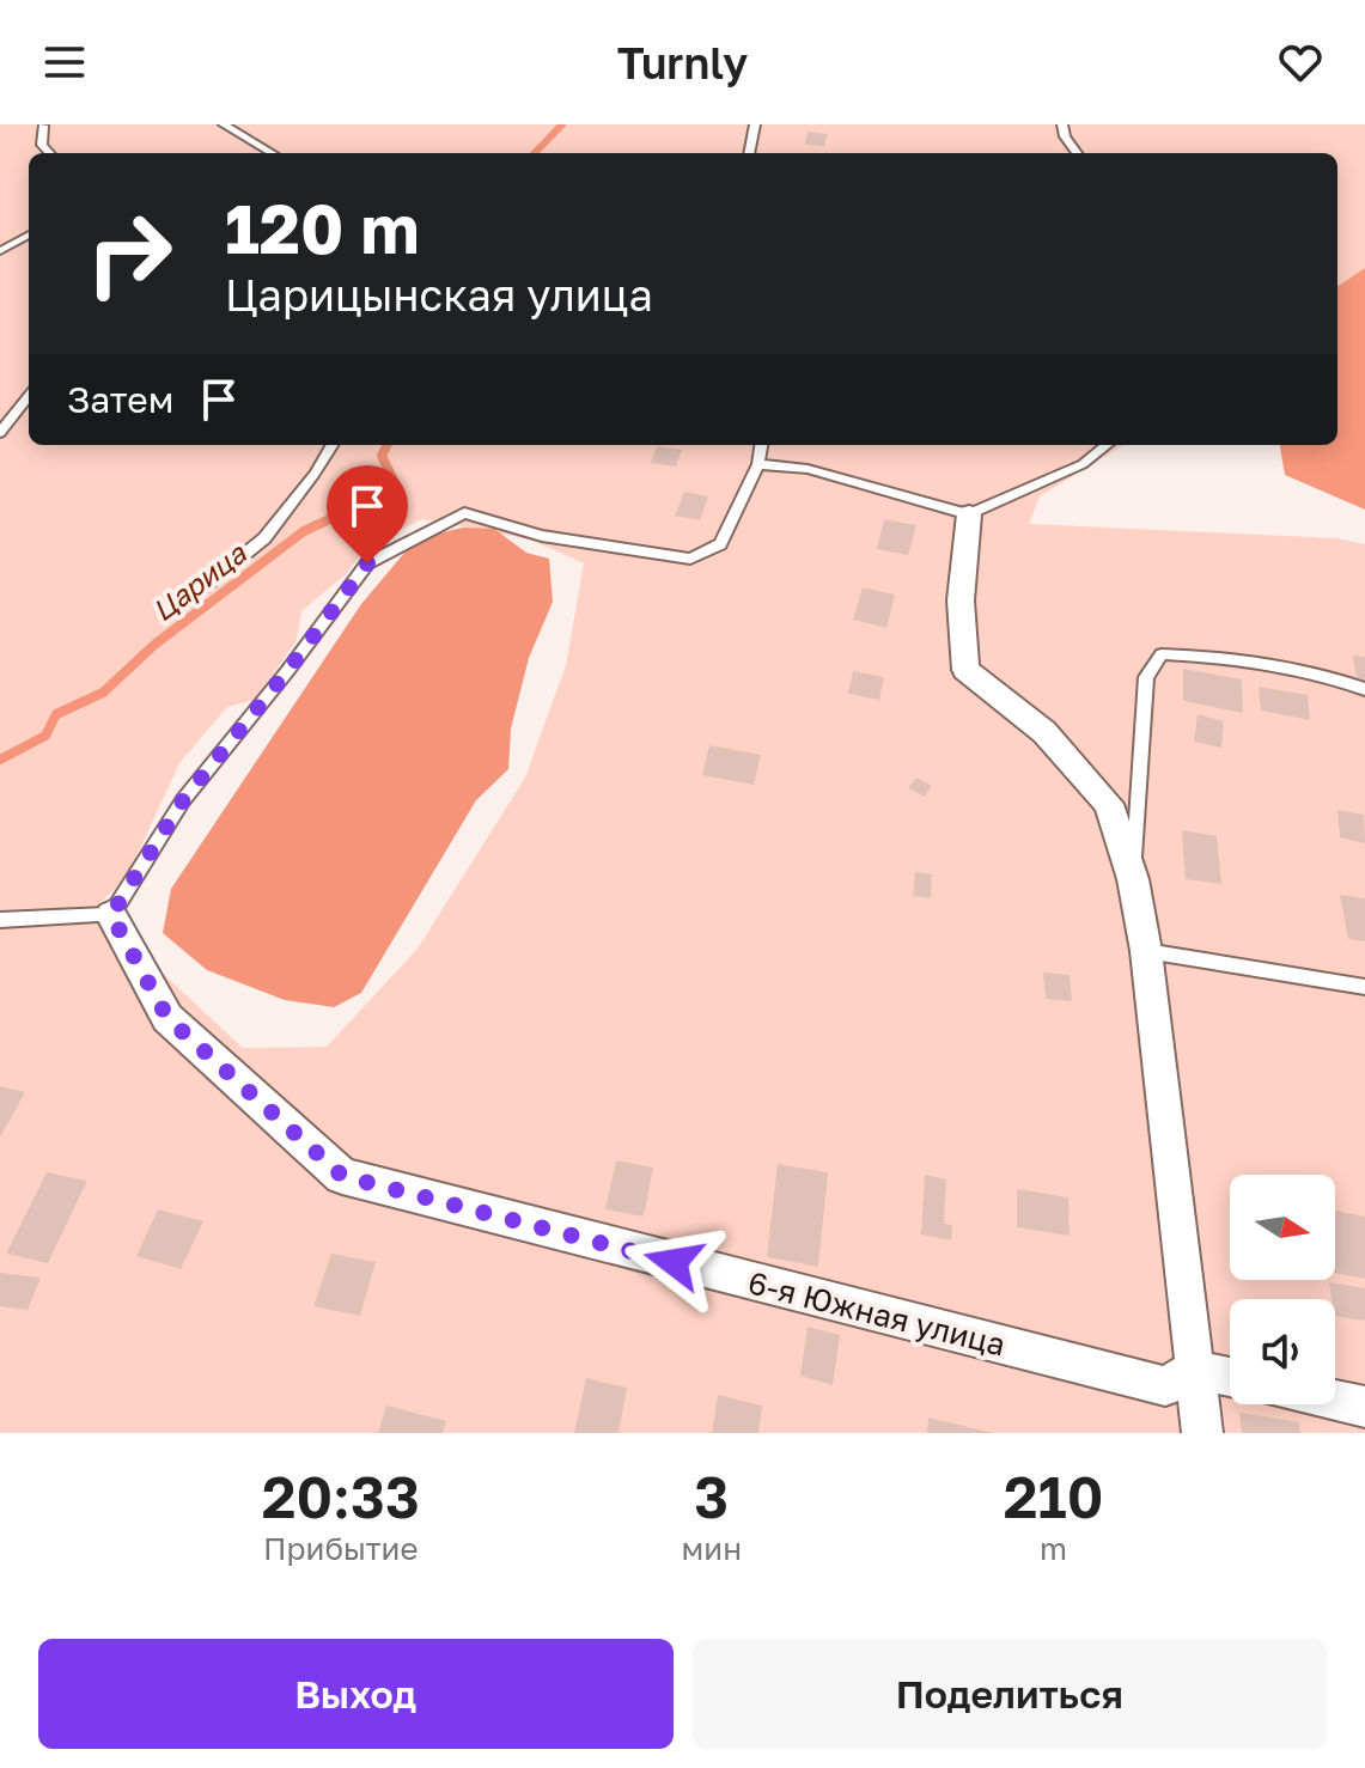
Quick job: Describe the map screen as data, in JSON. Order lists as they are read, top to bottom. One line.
{"streets":{"street":["6-я Южная улица"]},"water":["Царица"],"north":"right","page":{"header":"Turnly","turn":["120 m","Царицынская улица"],"then":"Затем","eta":["20:33","Прибытие","3","мин","210","m"],"buttons":["Выход","Поделиться"]}}
